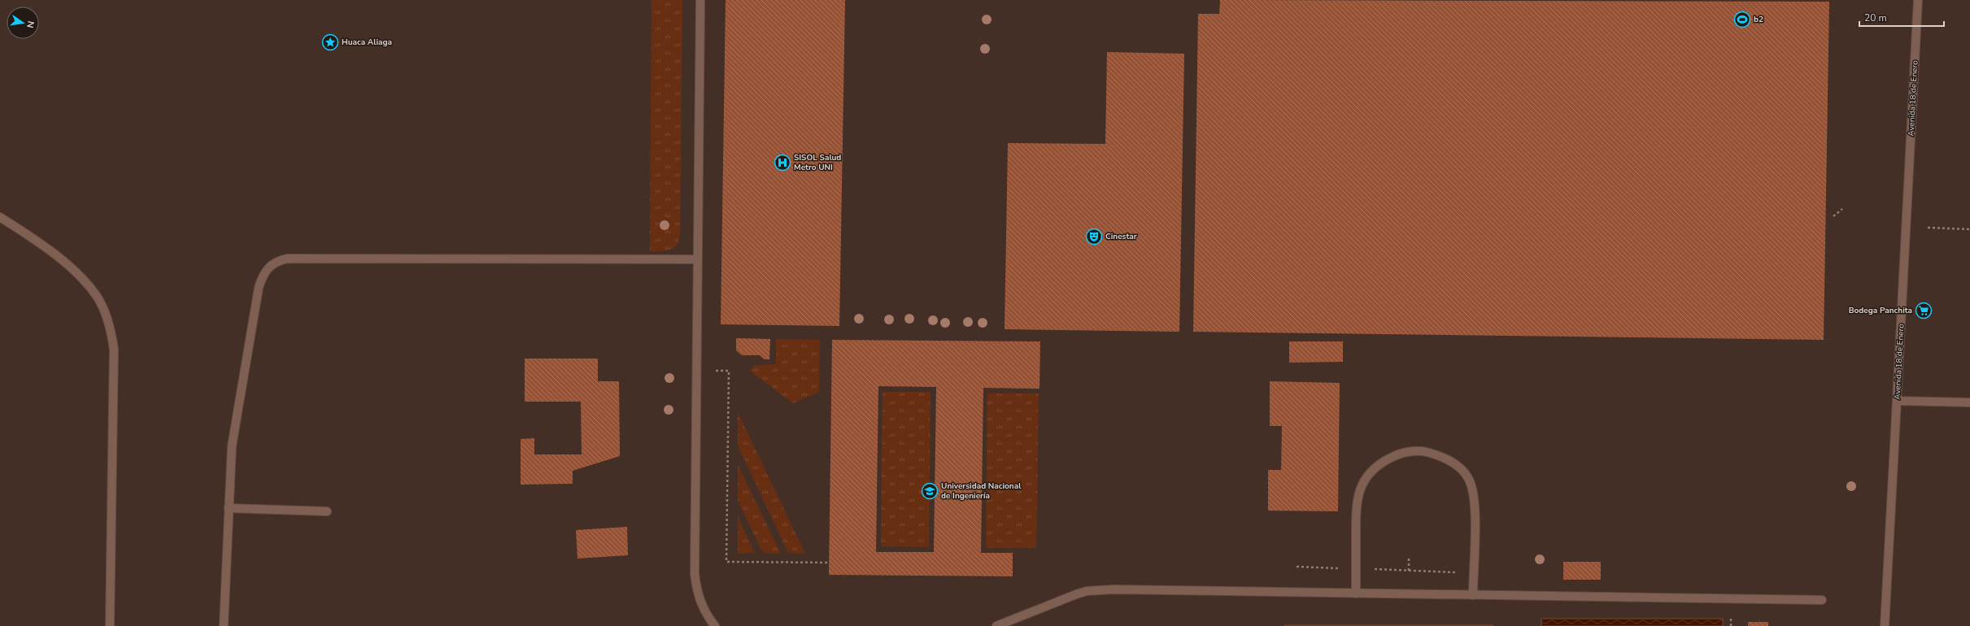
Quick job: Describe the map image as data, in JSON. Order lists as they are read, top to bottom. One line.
{"streets":{"street":["Avenida 18 de Enero"]},"places":{"sports":["b2"],"place":["Huaca Aliaga"],"hospital":["SISOL Salud Metro UNI"],"theatre":["Cinestar"],"supermarket":["Bodega Panchita"],"school or university":["Universidad Nacional de Ingeniería"]},"scale_bar":"20 m","north":"right"}
